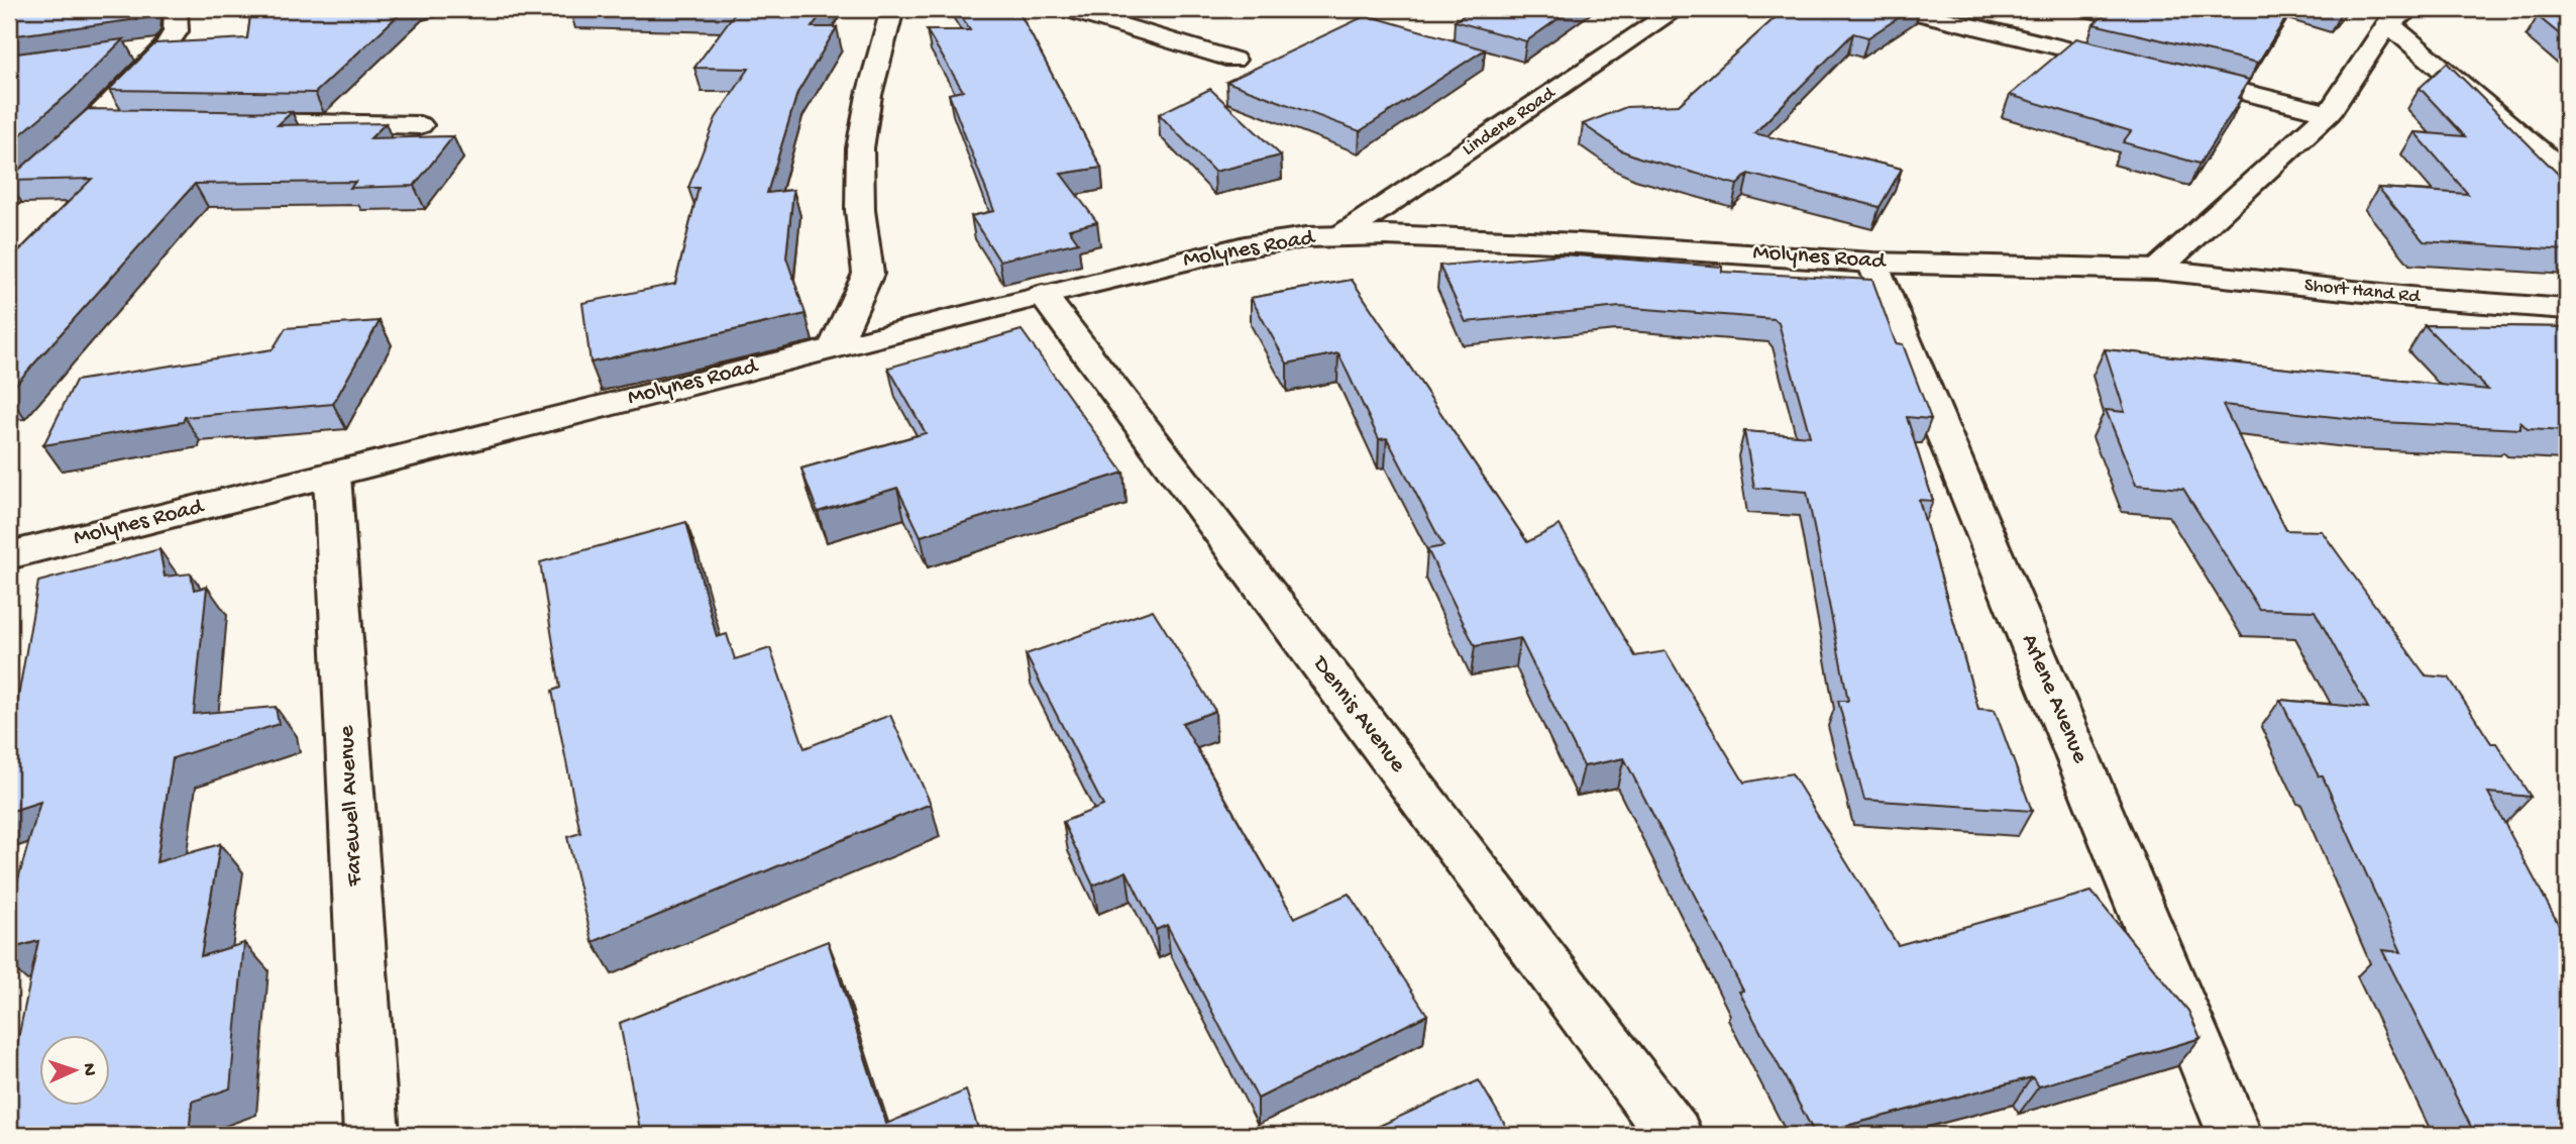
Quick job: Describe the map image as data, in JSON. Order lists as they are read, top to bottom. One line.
{"streets":{"street":["Lindene Road","Molynes Road","Short Hand Rd","Arlene Avenue","Dennis Avenue","Farewell Avenue"]},"crossings":[["Lindene Road","Molynes Road"],["Molynes Road","Short Hand Rd"],["Molynes Road","Arlene Avenue"],["Molynes Road","Dennis Avenue"],["Molynes Road","Farewell Avenue"]],"north":"right"}
